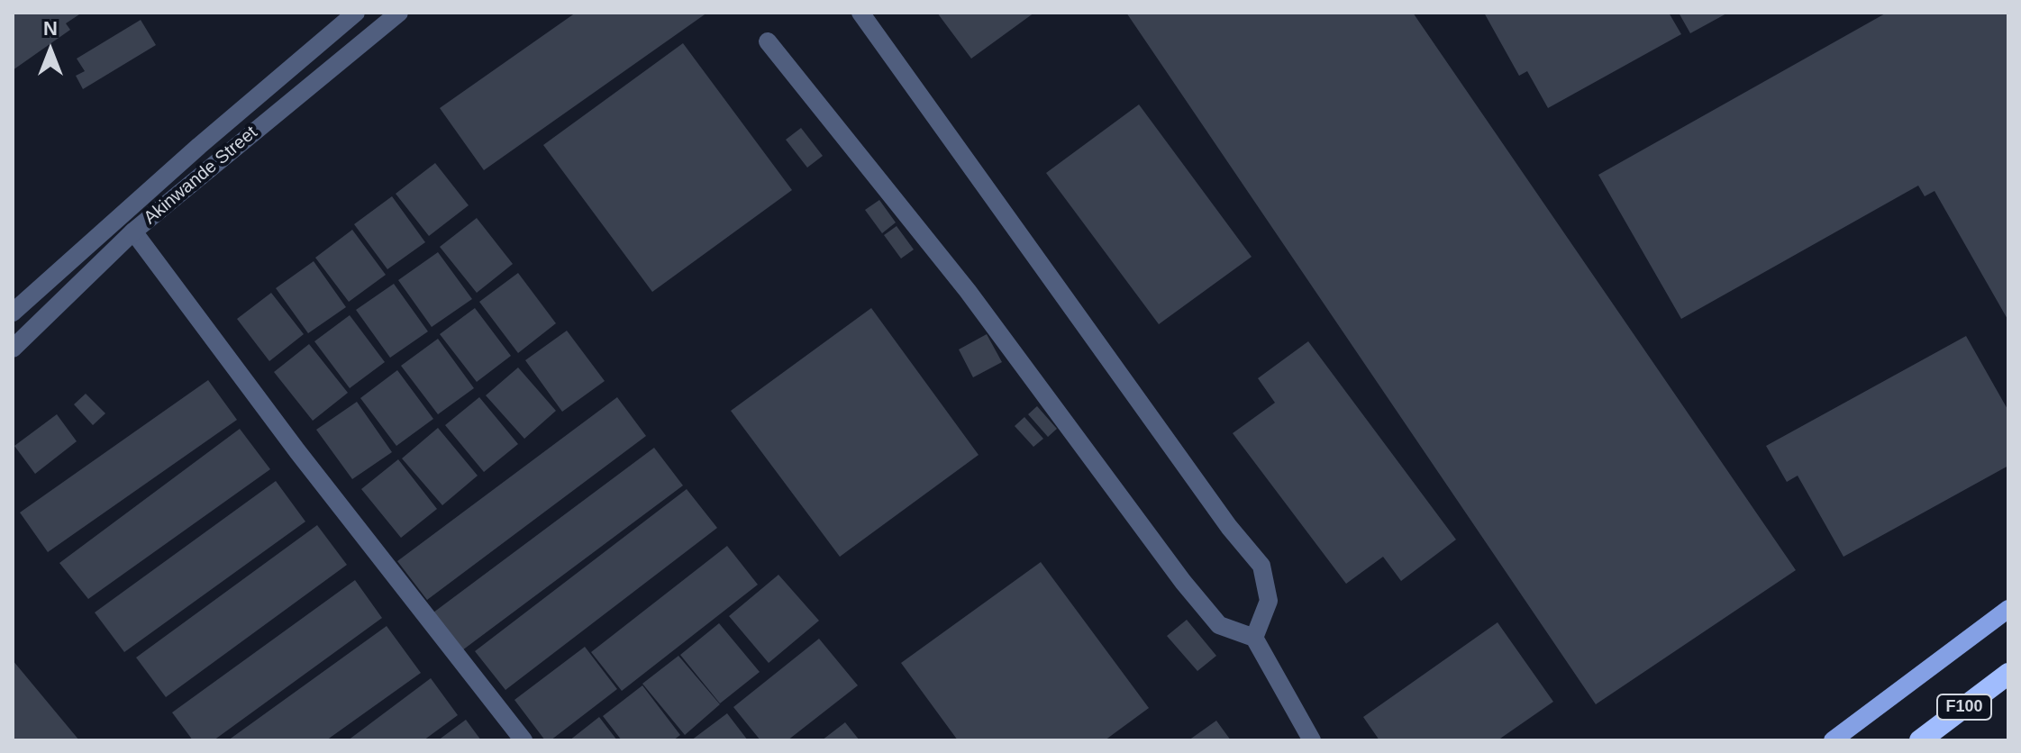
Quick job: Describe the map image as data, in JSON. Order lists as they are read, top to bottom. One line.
{"streets":{"highway":["F100"],"street":["Akinwande Street"]},"north":"top"}
